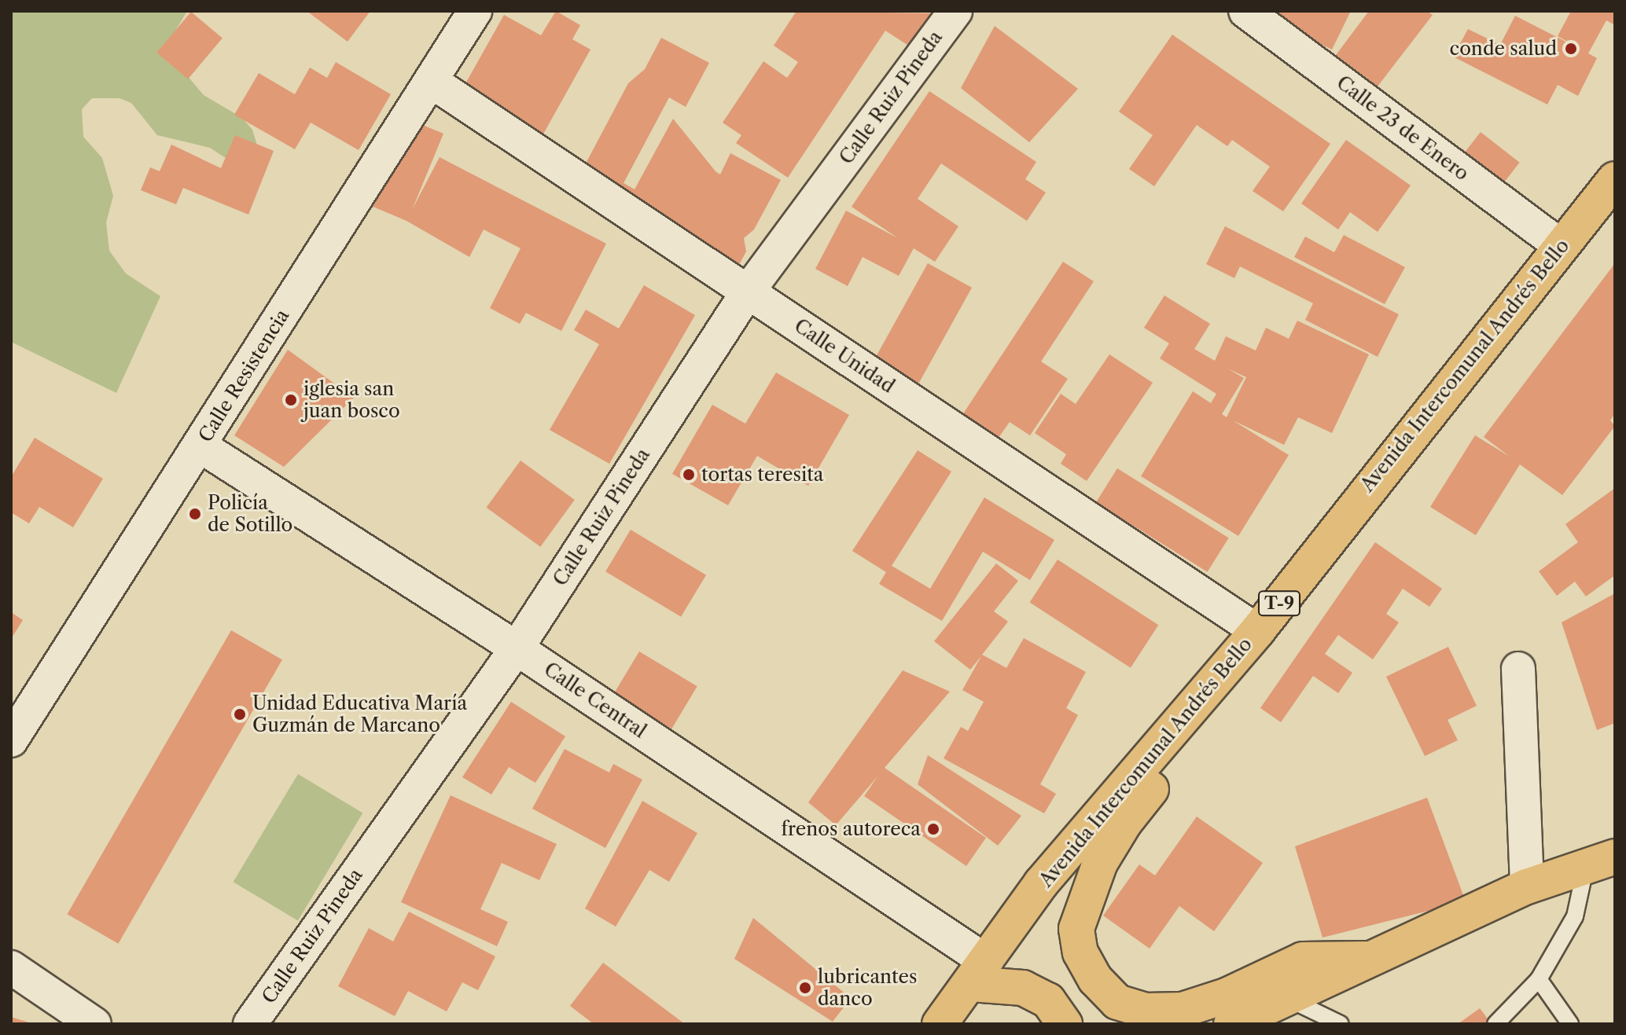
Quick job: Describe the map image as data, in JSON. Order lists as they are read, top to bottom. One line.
{"streets":{"highway":["Avenida Intercomunal Andrés Bello","T-9"],"street":["Calle Ruiz Pineda","Calle 23 de Enero","Calle Unidad","Calle Resistencia","Calle Central"]},"crossings":[["Calle Ruiz Pineda","Calle Unidad"],["Calle Ruiz Pineda","Calle Central"],["Calle 23 de Enero","Avenida Intercomunal Andrés Bello"],["Calle Unidad","Avenida Intercomunal Andrés Bello"],["Calle Unidad","Calle Resistencia"],["Calle Unidad","T-9"],["Avenida Intercomunal Andrés Bello","T-9"],["Avenida Intercomunal Andrés Bello","Calle Central"],["Calle Resistencia","Calle Central"]],"places":["conde salud","iglesia san juan bosco","tortas teresita","Policía de Sotillo","Unidad Educativa María Guzmán de Marcano","frenos autoreca","lubricantes danco"]}
